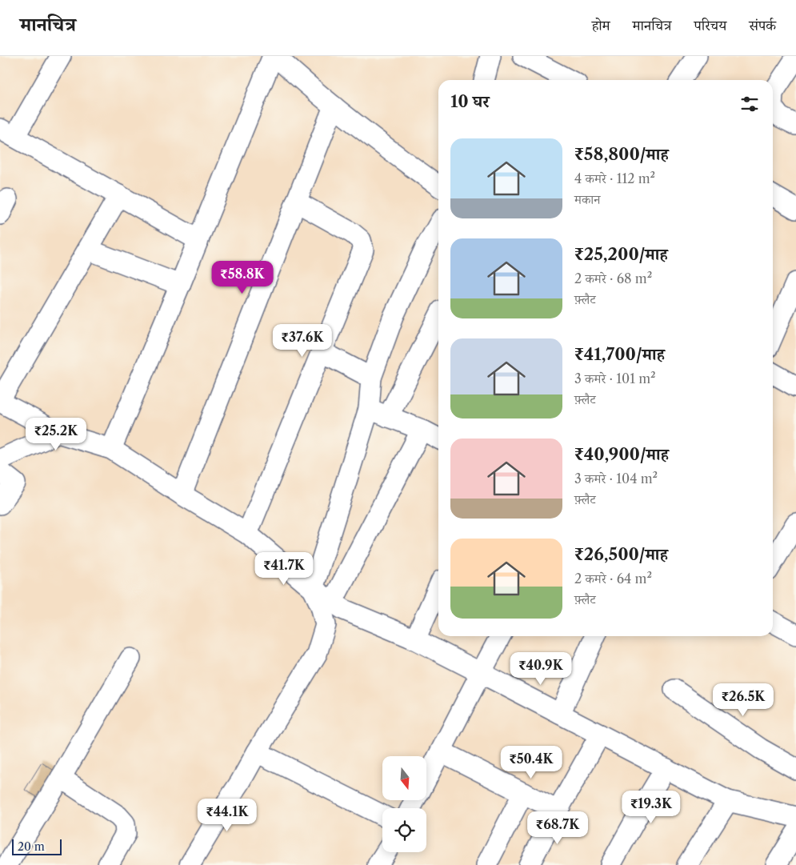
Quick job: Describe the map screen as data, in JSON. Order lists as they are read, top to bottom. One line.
{"scale_bar":"20 m","north":"bottom","page":{"header":"मानचित्र","nav":["होम","मानचित्र","परिचय","संपर्क"],"heading":"10 घर","list":[{"name":"₹58,800/माह","note":"4 कमरे · 112 m² · मकान"},{"name":"₹25,200/माह","note":"2 कमरे · 68 m² · फ़्लैट"},{"name":"₹41,700/माह","note":"3 कमरे · 101 m² · फ़्लैट"},{"name":"₹40,900/माह","note":"3 कमरे · 104 m² · फ़्लैट"},{"name":"₹26,500/माह","note":"2 कमरे · 64 m² · फ़्लैट"}],"price":["₹58.8K","₹37.6K","₹25.2K","₹41.7K","₹40.9K","₹26.5K","₹50.4K","₹19.3K","₹44.1K","₹68.7K"],"scale":"20 m"}}
